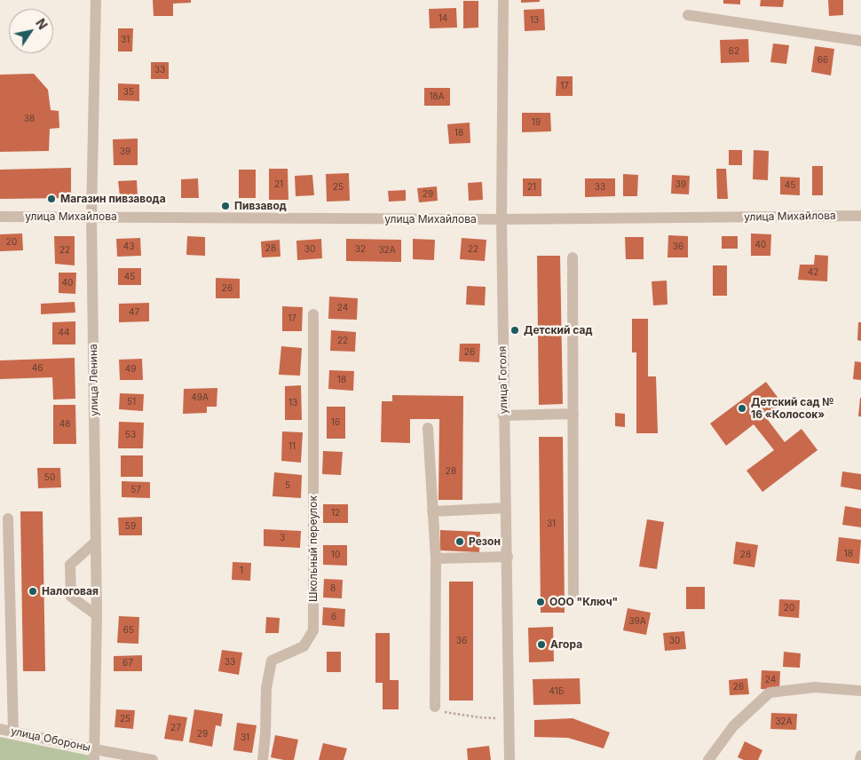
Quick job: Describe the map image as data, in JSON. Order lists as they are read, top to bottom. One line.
{"streets":{"street":["улица Михайлова","улица Ленина","улица Гоголя","Школьный переулок","улица Обороны"]},"crossings":[["улица Михайлова","улица Ленина"],["улица Михайлова","улица Гоголя"],["улица Ленина","улица Обороны"]],"places":["Магазин пивзавода","Пивзавод","Детский сад","Детский сад № 16 «Колосок»","Резон","Налоговая","ООО \"Ключ\"","Агора"],"house_numbers":["14","13","31","62","66","33","17","35","18А","38","19","18","39","21","39","45","25","21","33","29","20","40","43","36","28","30","32","22","22","32А","42","45","40","26","24","47","17","44","22","26","46","49","18","49А","51","13","16","48","53","11","28","50","5","57","12","31","59","3","18","10","28","1","8","20","6","39А","65","36","30","33","67","24","26","41Б","25","32А","27","29","31"],"north":"top right"}
